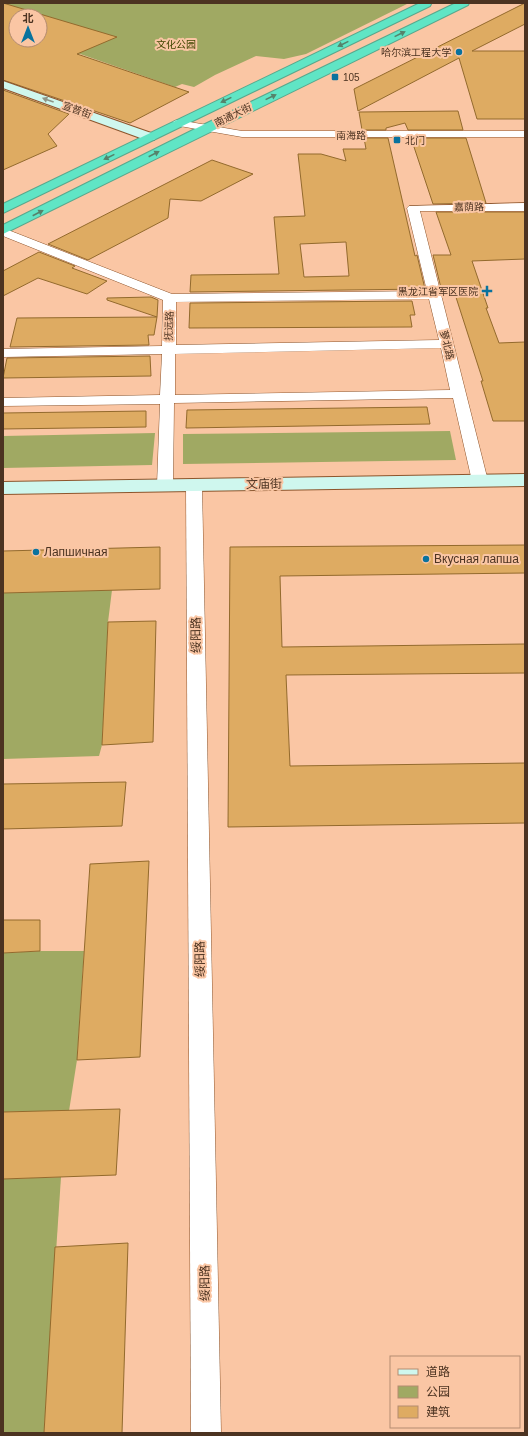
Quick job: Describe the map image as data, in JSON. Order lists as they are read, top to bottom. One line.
{"streets":{"highway":["南通大街"],"main road":["宣普街","文庙街"],"street":["南海路","嘉荫路","抚远路","萝北路","绥阳路"]},"crossings":[["宣普街","南通大街"],["南通大街","南海路"],["南通大街","抚远路"],["嘉荫路","萝北路"],["抚远路","文庙街"],["萝北路","文庙街"],["文庙街","绥阳路"]],"parks":["文化公园"],"places":{"other":["哈尔滨工程大学","Лапшичная","Вкусная лапша"],"transit":["105","北门"],"health":["黑龙江省军区医院"]},"legend":["道路","公园","建筑"],"north":"top"}
